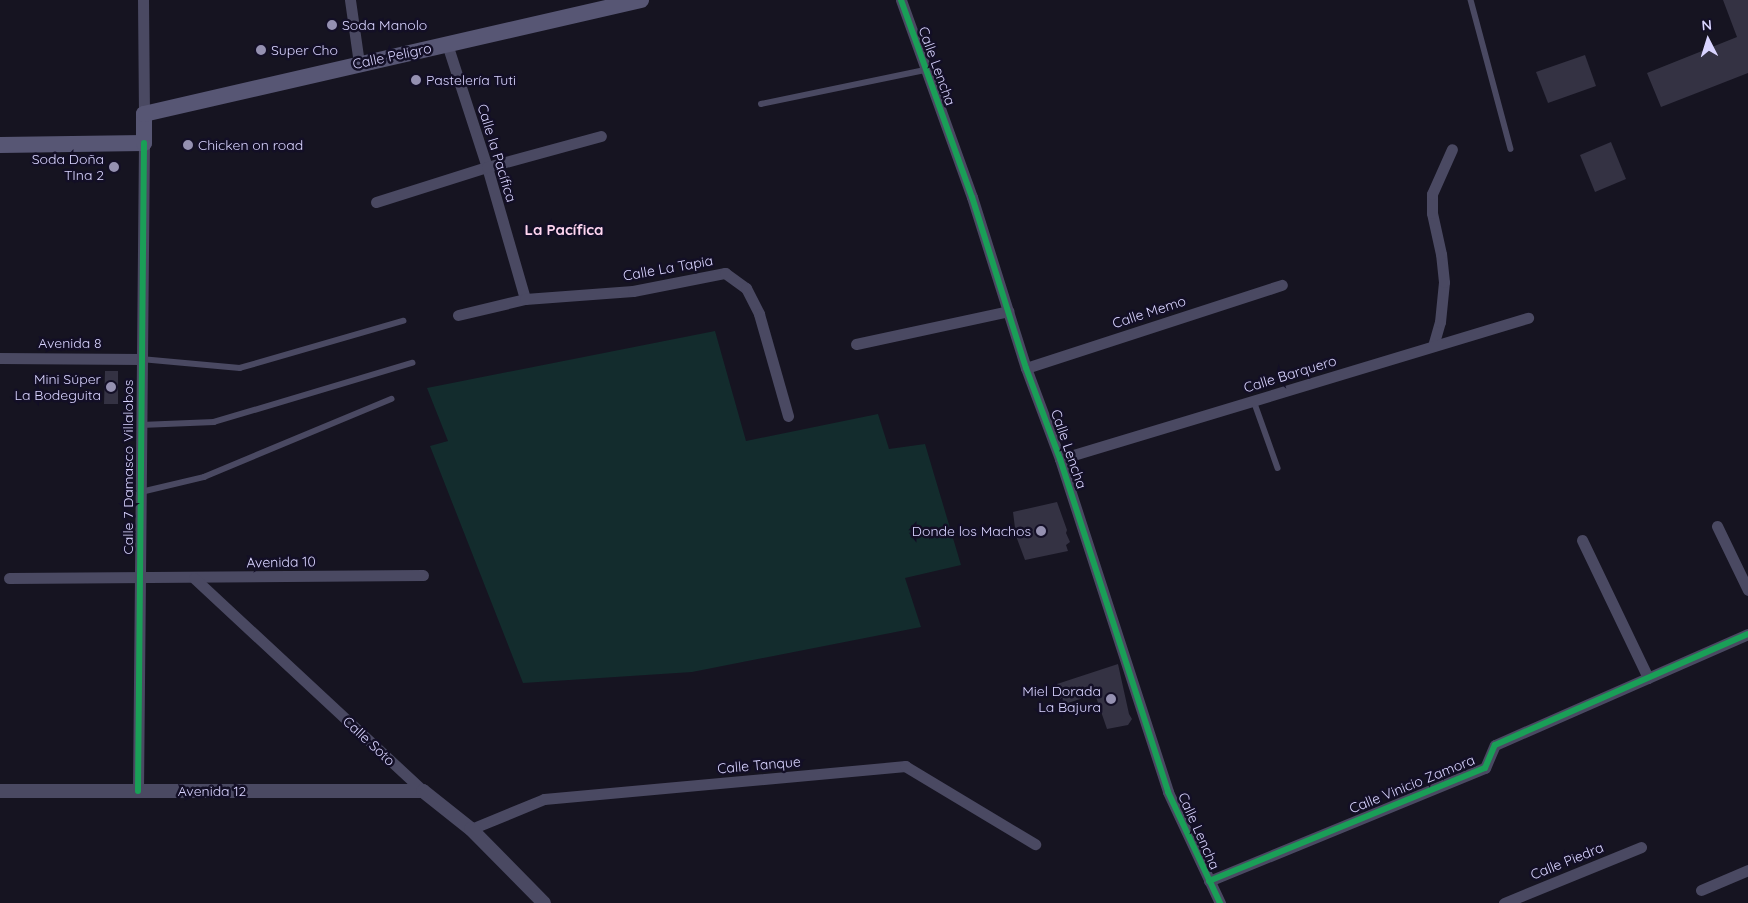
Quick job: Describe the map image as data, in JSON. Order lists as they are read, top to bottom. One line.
{"streets":{"main road":["Calle Peligro","Calle 7 Damasco Villalobos"],"street":["Calle Lencha","Calle la Pacífica","Calle La Tapia","Calle Memo","Avenida 8","Calle Barquero","Avenida 10","Calle Soto","Calle Tanque","Calle Vinicio Zamora","Avenida 12","Calle Piedra"]},"crossings":[["Calle Peligro","Calle la Pacífica"],["Calle Peligro","Calle 7 Damasco Villalobos"],["Calle Lencha","Calle Memo"],["Calle Lencha","Calle Barquero"],["Calle Lencha","Calle Vinicio Zamora"],["Calle la Pacífica","Calle La Tapia"],["Avenida 8","Calle 7 Damasco Villalobos"],["Calle 7 Damasco Villalobos","Avenida 10"],["Calle 7 Damasco Villalobos","Avenida 12"],["Avenida 10","Calle Soto"],["Calle Soto","Calle Tanque"],["Calle Soto","Avenida 12"]],"districts":["La Pacífica"],"places":["Soda Manolo","Super Cho","Pastelería Tuti","Chicken on road","Soda Doña TIna 2","Mini Súper La Bodeguita","Donde los Machos","Miel Dorada La Bajura"],"north":"top"}
